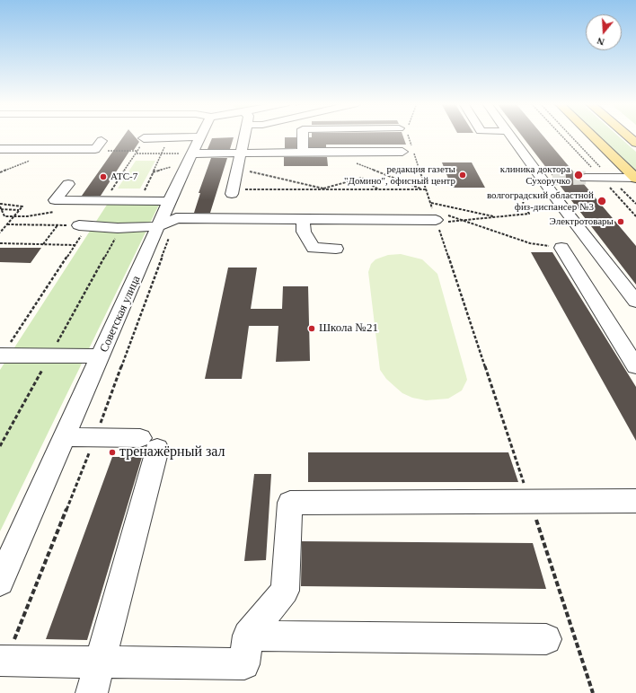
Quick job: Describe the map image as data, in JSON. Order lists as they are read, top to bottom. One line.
{"streets":{"street":["Советская улица"]},"places":["редакция газеты \"Домино\", офисный центр","клиника доктора Сухоручко","АТС-7","волгоградский областной физ-диспансер №3","Электротовары","Школа №21","тренажёрный зал"],"north":"bottom"}
